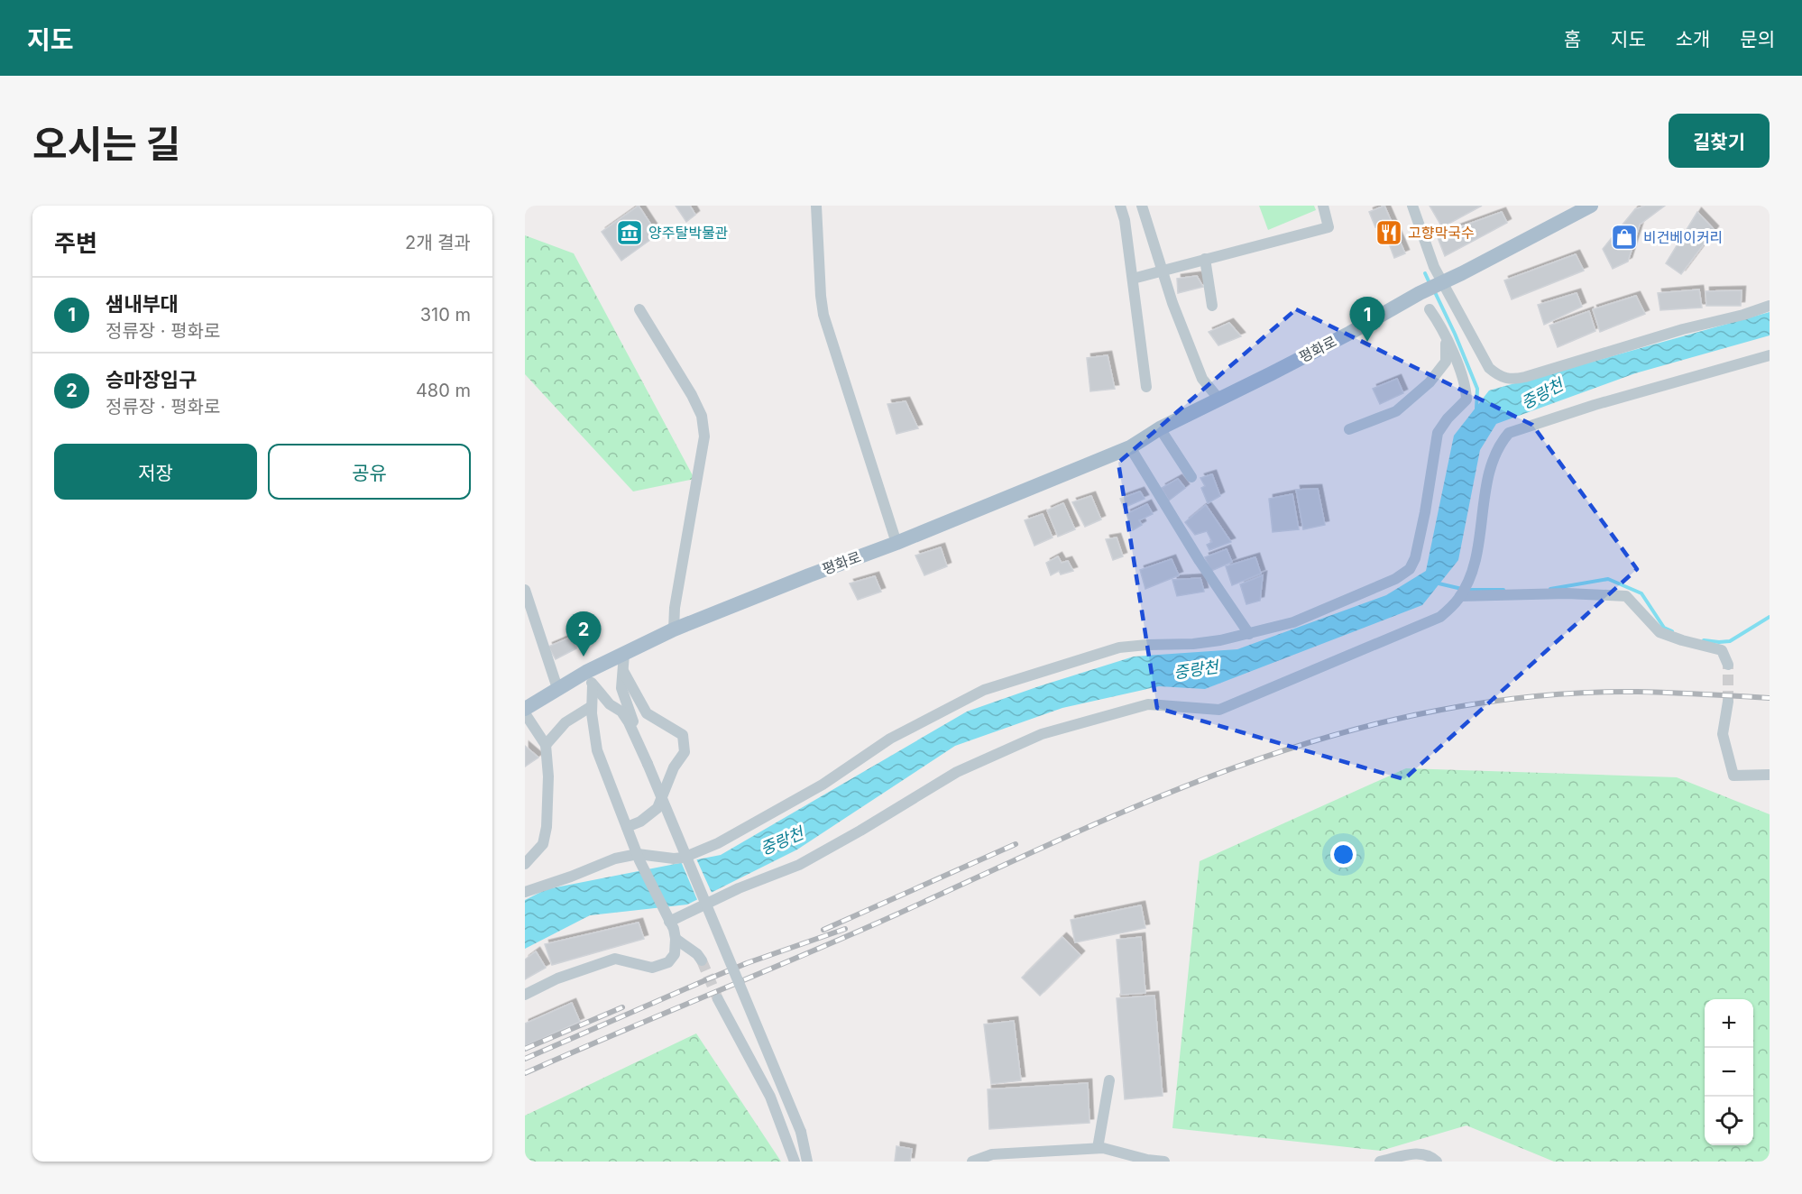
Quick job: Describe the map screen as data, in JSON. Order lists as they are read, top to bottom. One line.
{"streets":{"main road":["평화로"]},"water":["중랑천"],"places":{"museum":["양주탈박물관"],"restaurant":["고향막국수"],"shop":["비건베이커리"]},"page":{"header":"지도","nav":["홈","지도","소개","문의"],"title":"오시는 길","buttons":["길찾기",["저장","공유"]],"heading":["주변","2개 결과"],"list":[{"mark":"1","name":"샘내부대","note":"정류장 · 평화로","value":"310 m"},{"mark":"2","name":"승마장입구","note":"정류장 · 평화로","value":"480 m"}],"pins":["1","2"],"map_buttons":["+","−"]}}
